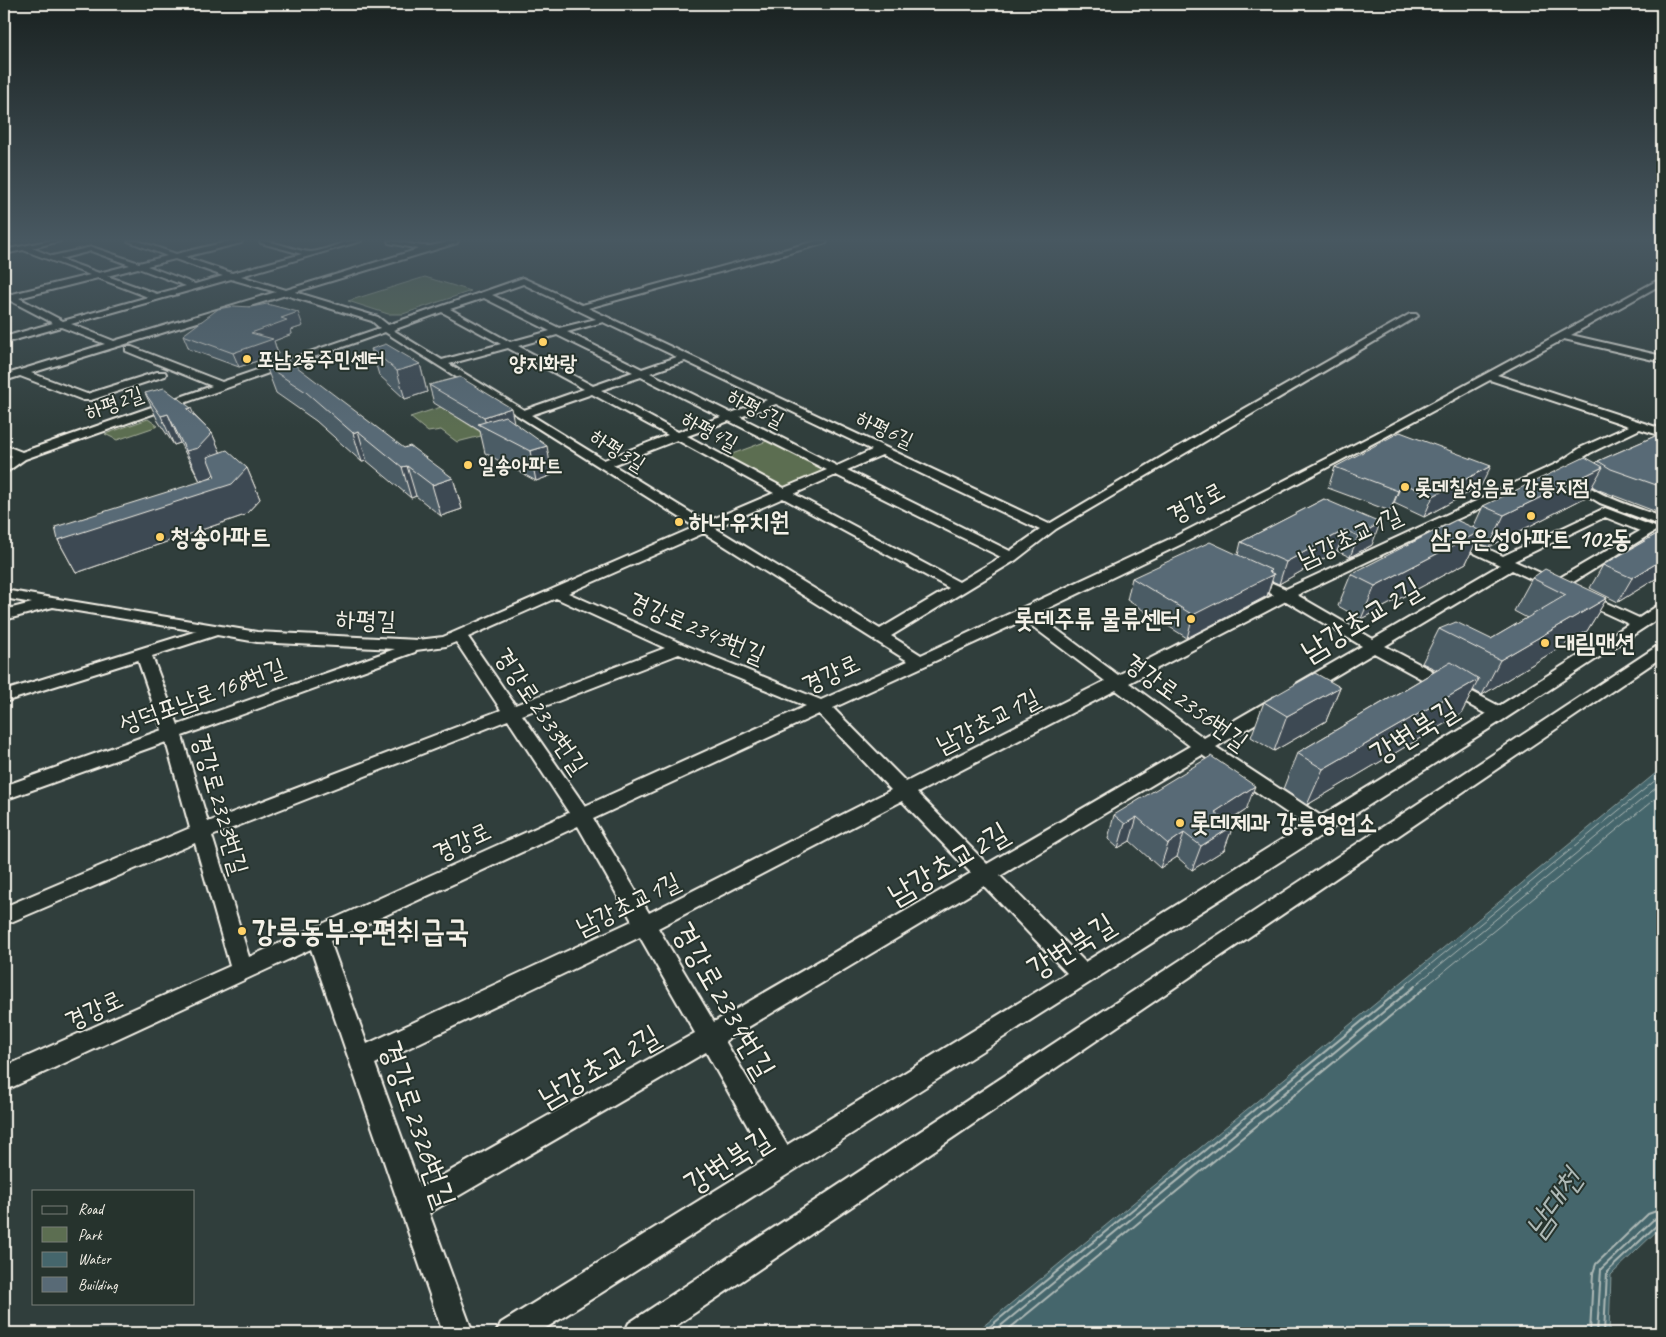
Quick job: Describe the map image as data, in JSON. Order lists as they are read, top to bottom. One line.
{"streets":{"street":["하평2길","하평5길","하평6길","하평4길","하평3길","경강로","남강초교1길","남강초교2길","하평길","경강로2343번길","성덕포남로168번길","경강로2356번길","경강로2333번길","강변북길","경강로2323번길","경강로2334번길","경강로2326번길"]},"crossings":[["하평2길","하평4길"],["하평2길","하평3길"],["하평5길","하평6길"],["하평5길","하평길"],["하평6길","하평4길"],["하평6길","하평3길"],["하평6길","하평길"],["하평4길","하평길"],["하평3길","경강로"],["하평3길","하평길"],["경강로","경강로2343번길"],["경강로","경강로2356번길"],["경강로","경강로2333번길"],["경강로","경강로2323번길"],["경강로","경강로2334번길"],["경강로","경강로2326번길"],["남강초교1길","남강초교2길"],["남강초교1길","경강로2356번길"],["남강초교1길","강변북길"],["남강초교1길","경강로2334번길"],["남강초교1길","경강로2326번길"],["남강초교2길","경강로2356번길"],["남강초교2길","경강로2334번길"],["남강초교2길","경강로2326번길"],["하평길","경강로2343번길"],["하평길","성덕포남로168번길"],["하평길","경강로2333번길"],["성덕포남로168번길","경강로2323번길"],["경강로2356번길","강변북길"],["경강로2333번길","경강로2334번길"],["강변북길","경강로2334번길"]],"water":["남대천"],"places":["양지화랑","포남2동주민센터","일송아파트","롯데칠성음료 강릉지점","삼우은성아파트 102동","하나유치원","청송아파트","롯데주류 물류센터","대림맨션","롯데제과 강릉영업소","강릉동부우편취급국"],"legend":["Road","Park","Water","Building"]}
